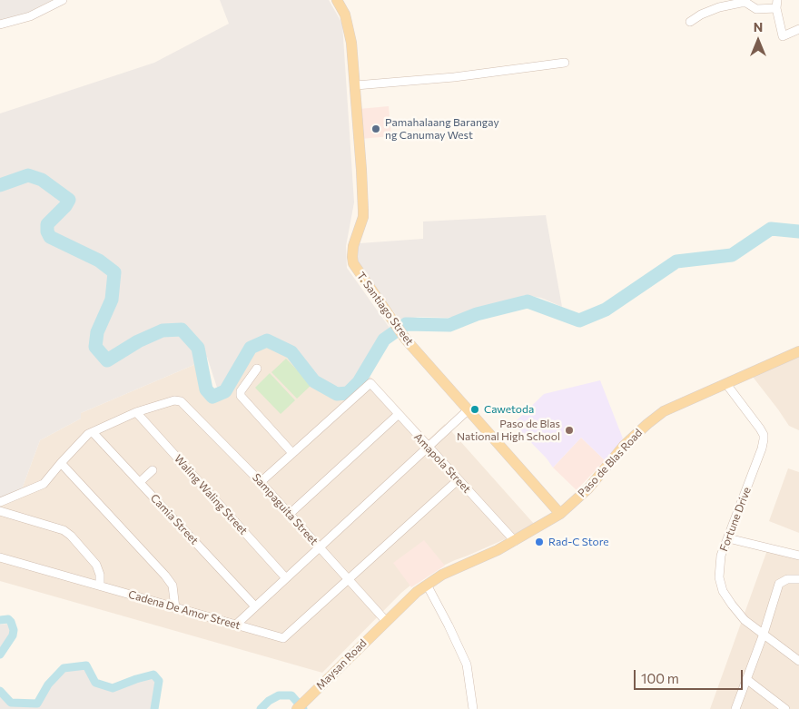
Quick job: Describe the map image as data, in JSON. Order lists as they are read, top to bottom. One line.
{"streets":{"main road":["T. Santiago Street","Paso de Blas Road","Maysan Road"],"street":["Amapola Street","Waling Waling Street","Sampaguita Street","Camia Street","Fortune Drive","Cadena De Amor Street"]},"crossings":[["T. Santiago Street","Paso de Blas Road"],["Amapola Street","Paso de Blas Road"],["Paso de Blas Road","Sampaguita Street"],["Paso de Blas Road","Fortune Drive"],["Paso de Blas Road","Maysan Road"],["Waling Waling Street","Sampaguita Street"],["Sampaguita Street","Cadena De Amor Street"],["Sampaguita Street","Maysan Road"]],"places":["Pamahalaang Barangay ng Canumay West","Cawetoda","Paso de Blas National High School","Rad-C Store"],"scale_bar":"100 m","north":"top"}
